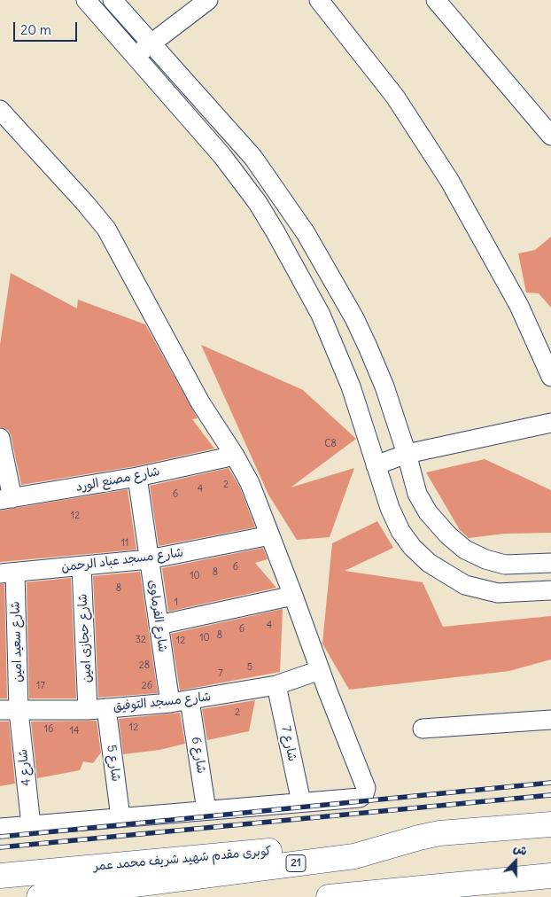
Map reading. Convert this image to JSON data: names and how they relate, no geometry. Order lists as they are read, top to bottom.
{
  "streets": {
    "highway": ["كوبرى مقدم شهيد شريف محمد عمر", "21"],
    "street": [
      "شارع مصنع الورد",
      "شارع مسجد عباد الرحمن",
      "شارع الفرماوى",
      "شارع حجازى امين",
      "شارع سعيد امين",
      "شارع مسجد التوفيق",
      "شارع 7",
      "شارع 6",
      "شارع 5",
      "شارع 4"
    ]
  },
  "crossings": [
    ["شارع مصنع الورد", "شارع الفرماوى"],
    ["شارع مسجد عباد الرحمن", "شارع الفرماوى"],
    ["شارع مسجد عباد الرحمن", "شارع حجازى امين"],
    ["شارع مسجد عباد الرحمن", "شارع سعيد امين"],
    ["شارع الفرماوى", "شارع مسجد التوفيق"],
    ["شارع حجازى امين", "شارع مسجد التوفيق"],
    ["شارع حجازى امين", "شارع 5"],
    ["شارع سعيد امين", "شارع مسجد التوفيق"],
    ["شارع سعيد امين", "شارع 4"],
    ["شارع مسجد التوفيق", "شارع 7"],
    ["شارع مسجد التوفيق", "شارع 6"],
    ["شارع مسجد التوفيق", "شارع 5"],
    ["شارع مسجد التوفيق", "شارع 4"],
    ["كوبرى مقدم شهيد شريف محمد عمر", "21"]
  ],
  "house_numbers": [
    "C8",
    "2",
    "4",
    "6",
    "12",
    "11",
    "6",
    "8",
    "10",
    "8",
    "1",
    "4",
    "6",
    "8",
    "10",
    "32",
    "12",
    "28",
    "5",
    "7",
    "17",
    "26",
    "2",
    "12",
    "16",
    "14"
  ],
  "scale_bar": "20 m",
  "north": "top"
}
